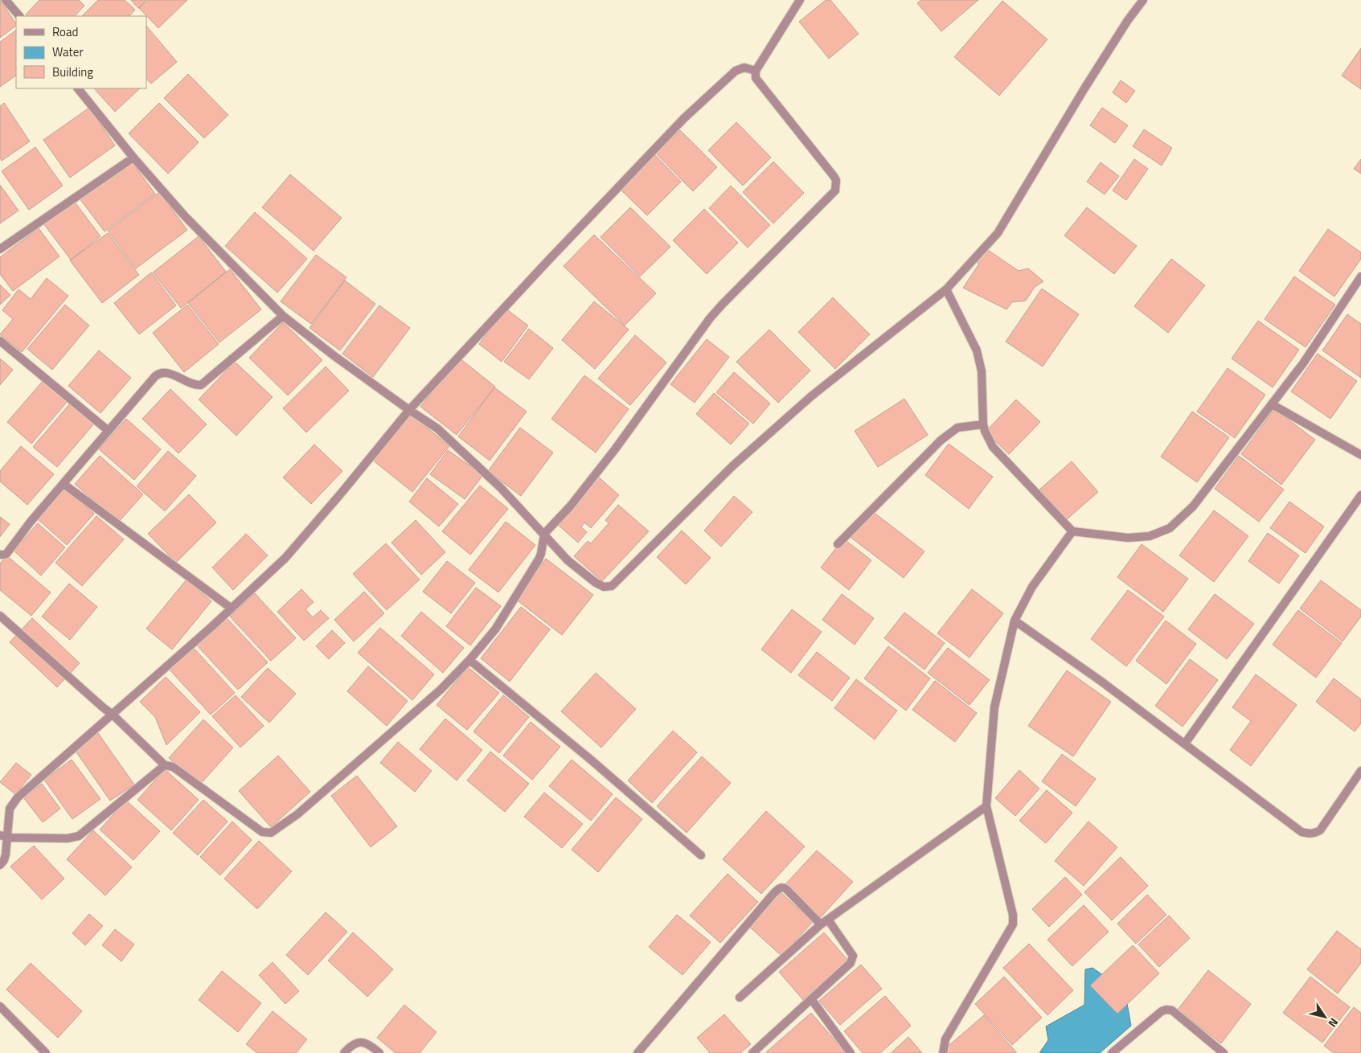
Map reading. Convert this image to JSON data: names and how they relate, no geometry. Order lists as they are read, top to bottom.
{
  "legend": ["Road", "Water", "Building"],
  "north": "bottom right"
}
